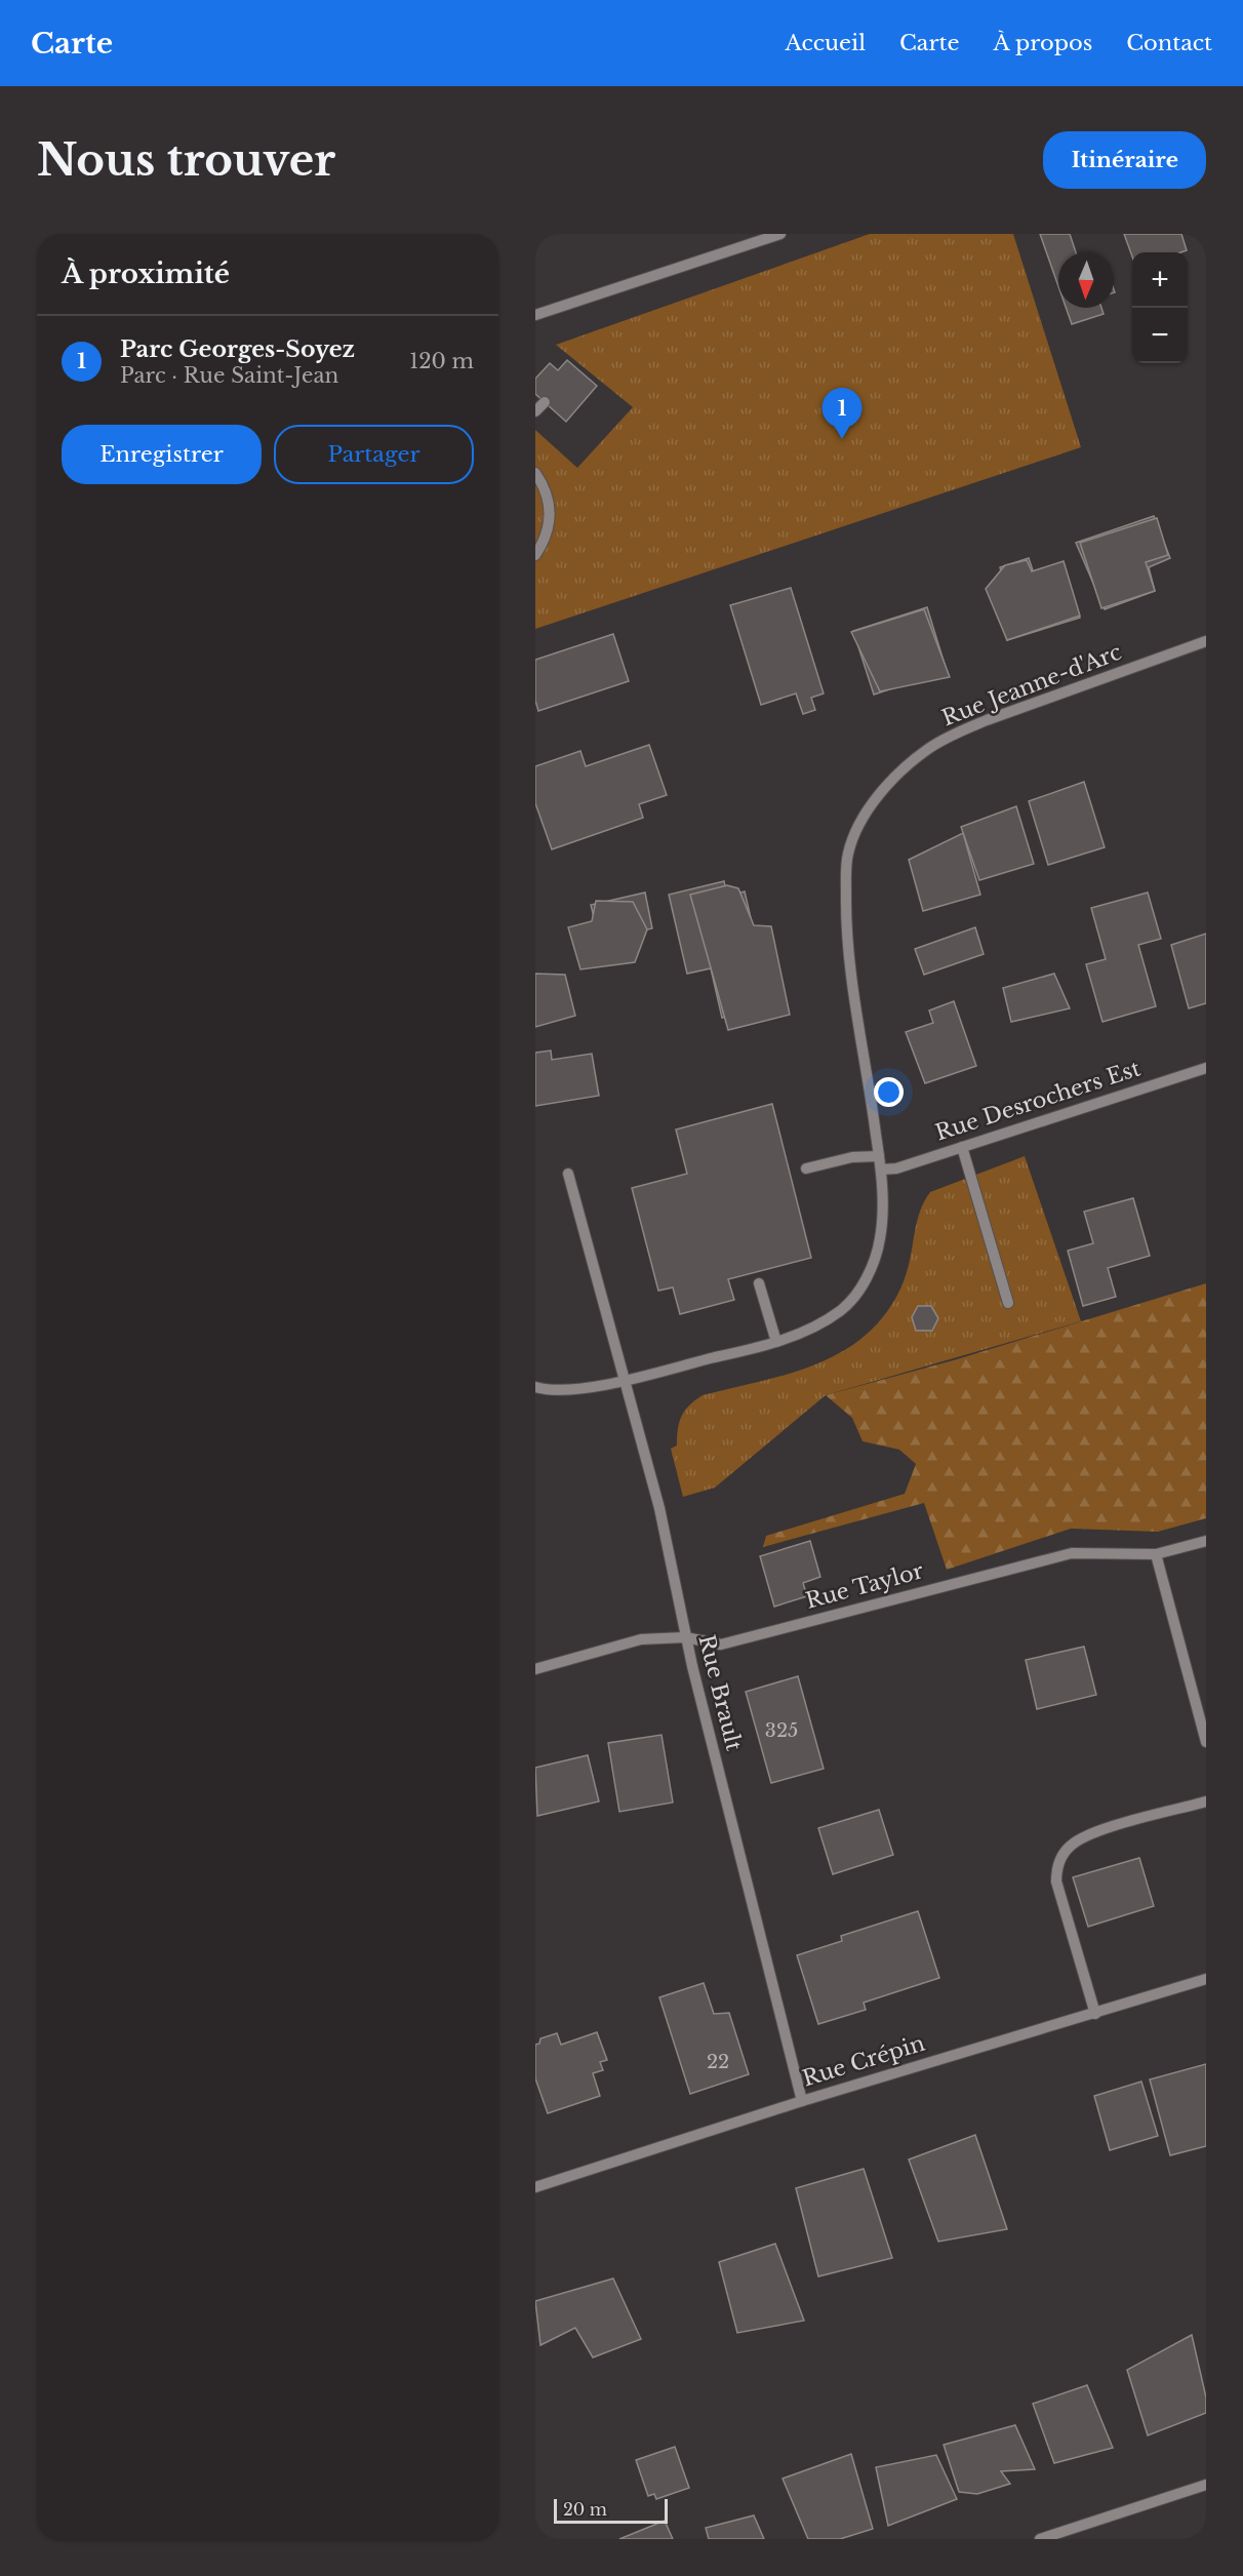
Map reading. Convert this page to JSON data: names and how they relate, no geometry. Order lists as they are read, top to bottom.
{
  "streets": {
    "street": [
      "Rue Jeanne-d'Arc",
      "Rue Desrochers Est",
      "Rue Taylor",
      "Rue Brault",
      "Rue Crépin"
    ]
  },
  "crossings": [
    ["Rue Jeanne-d'Arc", "Rue Desrochers Est"],
    ["Rue Jeanne-d'Arc", "Rue Brault"],
    ["Rue Taylor", "Rue Brault"],
    ["Rue Brault", "Rue Crépin"]
  ],
  "house_numbers": ["325", "22"],
  "scale_bar": "20 m",
  "north": "bottom",
  "page": {
    "header": "Carte",
    "nav": [
      "Accueil",
      "Carte",
      "À propos",
      "Contact"
    ],
    "buttons": [
      "Itinéraire",
      ["Enregistrer", "Partager"]
    ],
    "title": "Nous trouver",
    "heading": "À proximité",
    "map_buttons": ["+", "−"],
    "list": [
      {
        "mark": "1",
        "name": "Parc Georges-Soyez",
        "note": "Parc · Rue Saint-Jean",
        "value": "120 m"
      }
    ],
    "pins": "1",
    "scale": "20 m"
  }
}
